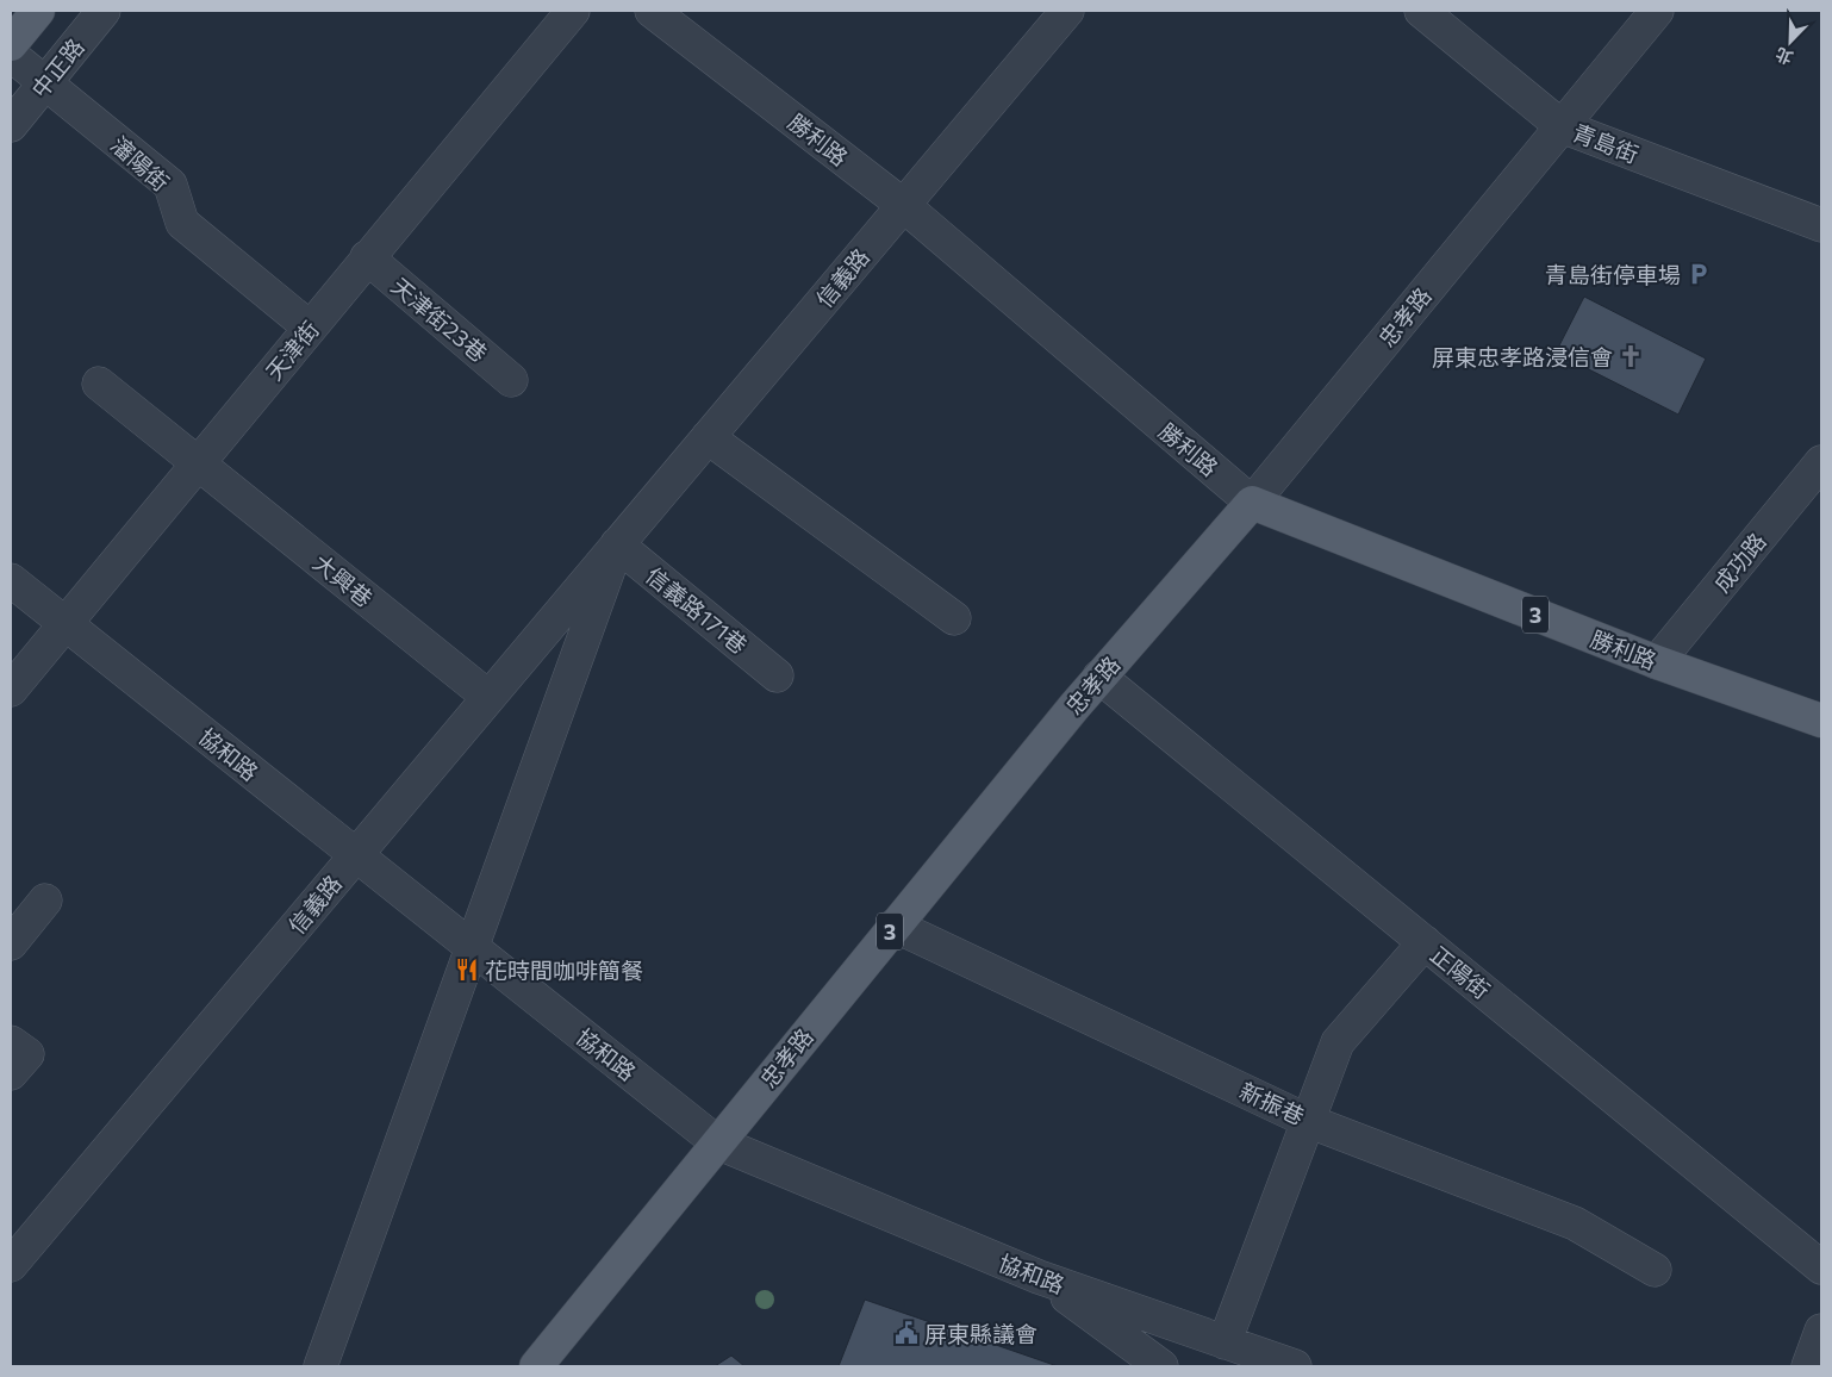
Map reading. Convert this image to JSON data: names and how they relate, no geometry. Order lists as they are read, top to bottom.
{
  "streets": {
    "main road": ["勝利路", "忠孝路", "3"],
    "street": [
      "中正路",
      "青島街",
      "瀋陽街",
      "信義路",
      "天津街23巷",
      "天津街",
      "成功路",
      "大興巷",
      "信義路171巷",
      "協和路",
      "正陽街",
      "新振巷"
    ]
  },
  "crossings": [
    ["中正路", "瀋陽街"],
    ["勝利路", "信義路"],
    ["勝利路", "忠孝路"],
    ["勝利路", "成功路"],
    ["青島街", "忠孝路"],
    ["瀋陽街", "天津街"],
    ["信義路", "大興巷"],
    ["信義路", "信義路171巷"],
    ["信義路", "協和路"],
    ["忠孝路", "協和路"],
    ["忠孝路", "正陽街"],
    ["忠孝路", "新振巷"],
    ["天津街23巷", "天津街"],
    ["天津街", "大興巷"],
    ["天津街", "協和路"]
  ],
  "places": {
    "parking": ["青島街停車場"],
    "church": ["屏東忠孝路浸信會"],
    "restaurant": ["花時間咖啡簡餐"],
    "public building": ["屏東縣議會"]
  },
  "north": "bottom left"
}
